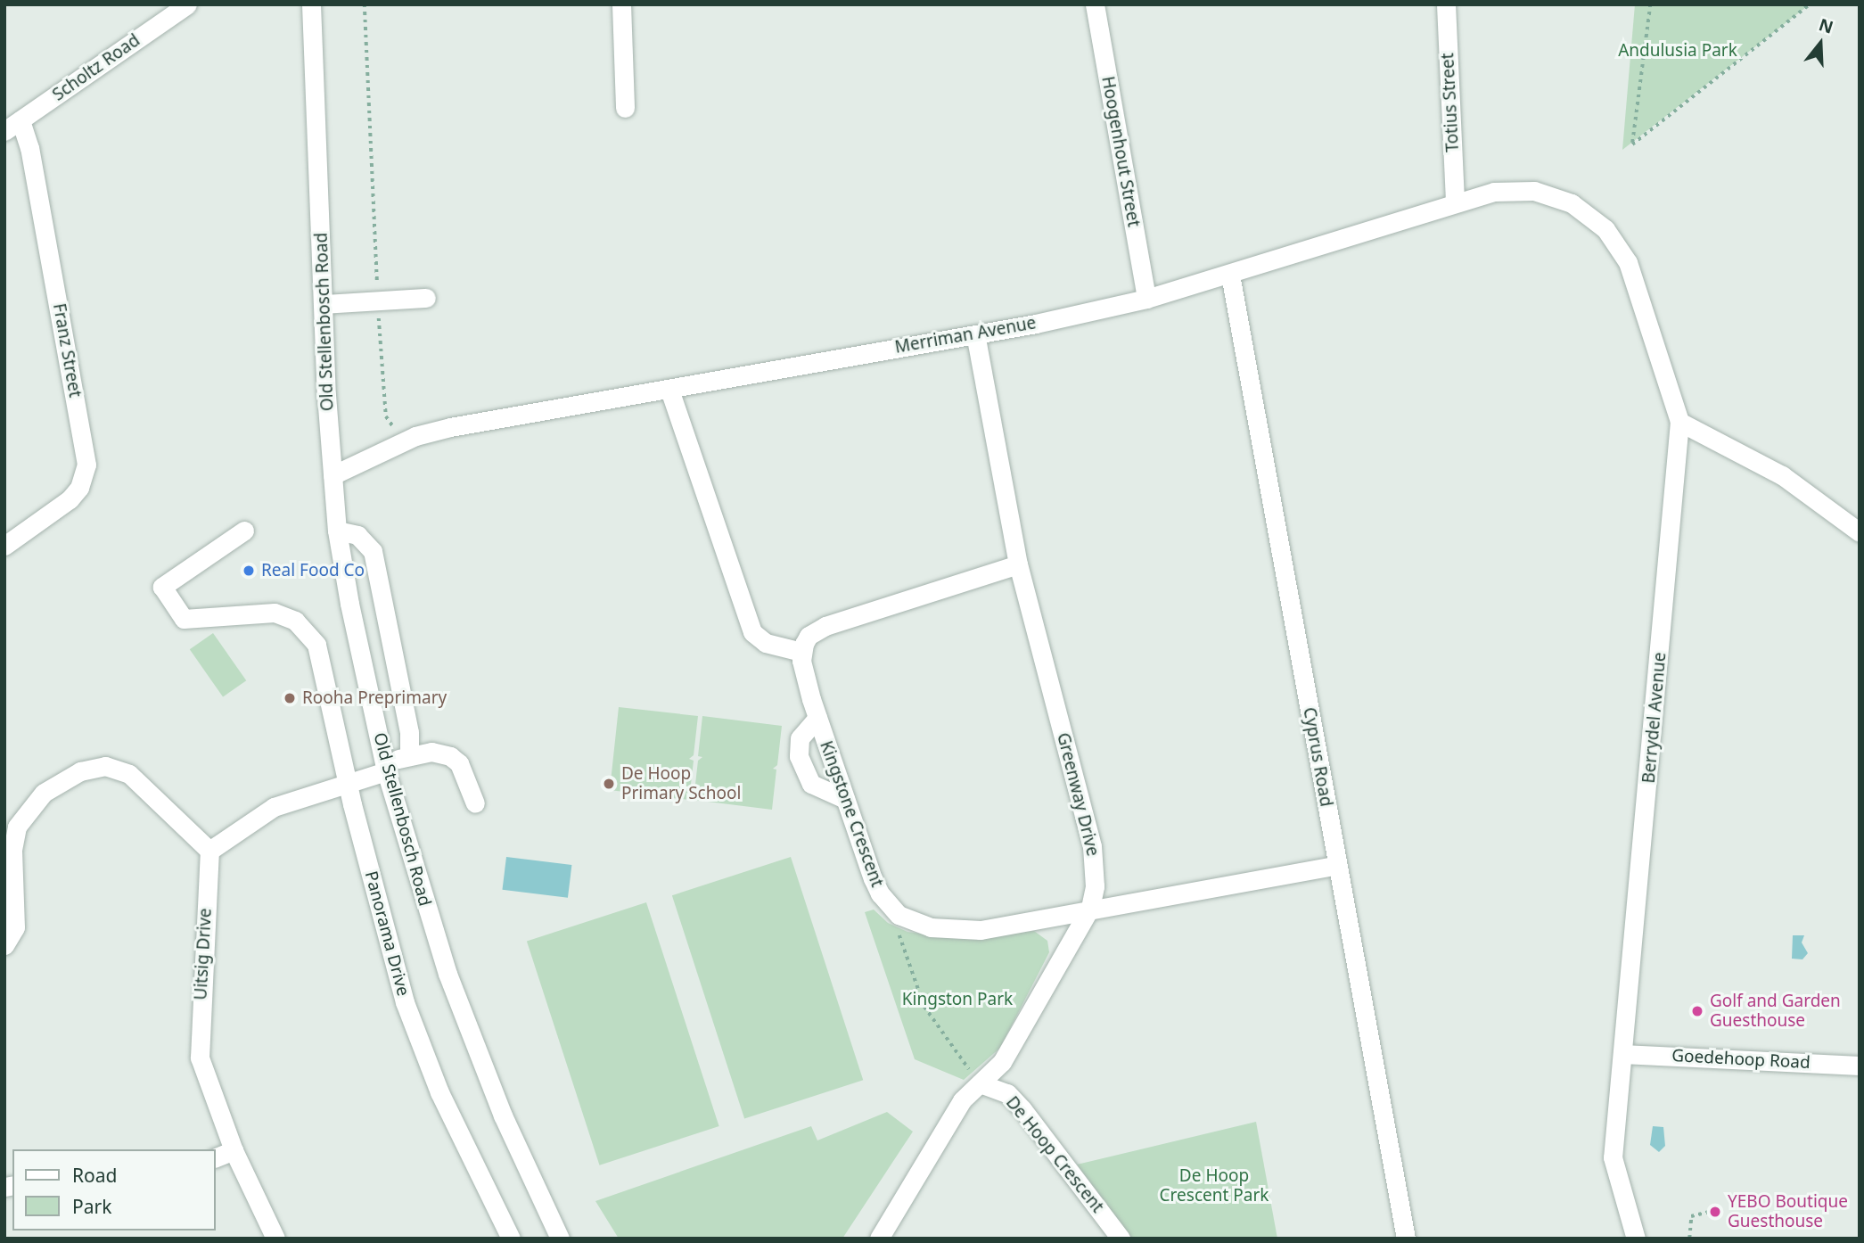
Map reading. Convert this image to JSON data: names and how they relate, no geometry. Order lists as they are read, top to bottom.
{
  "streets": {
    "street": [
      "Scholtz Road",
      "Totius Street",
      "Hoogenhout Street",
      "Old Stellenbosch Road",
      "Merriman Avenue",
      "Franz Street",
      "Berrydel Avenue",
      "Cyprus Road",
      "Greenway Drive",
      "Kingstone Crescent",
      "Panorama Drive",
      "Uitsig Drive",
      "Goedehoop Road",
      "De Hoop Crescent"
    ]
  },
  "crossings": [
    ["Scholtz Road", "Franz Street"],
    ["Totius Street", "Merriman Avenue"],
    ["Hoogenhout Street", "Merriman Avenue"],
    ["Old Stellenbosch Road", "Merriman Avenue"],
    ["Merriman Avenue", "Berrydel Avenue"],
    ["Merriman Avenue", "Cyprus Road"],
    ["Merriman Avenue", "Greenway Drive"],
    ["Berrydel Avenue", "Goedehoop Road"],
    ["Cyprus Road", "Kingstone Crescent"],
    ["Greenway Drive", "Kingstone Crescent"],
    ["Greenway Drive", "De Hoop Crescent"]
  ],
  "parks": ["Andulusia Park", "Kingston Park", "De Hoop Crescent Park"],
  "places": [
    "Real Food Co",
    "Rooha Preprimary",
    "De Hoop Primary School",
    "Golf and Garden Guesthouse",
    "YEBO Boutique Guesthouse"
  ],
  "legend": ["Road", "Park"],
  "north": "top"
}
